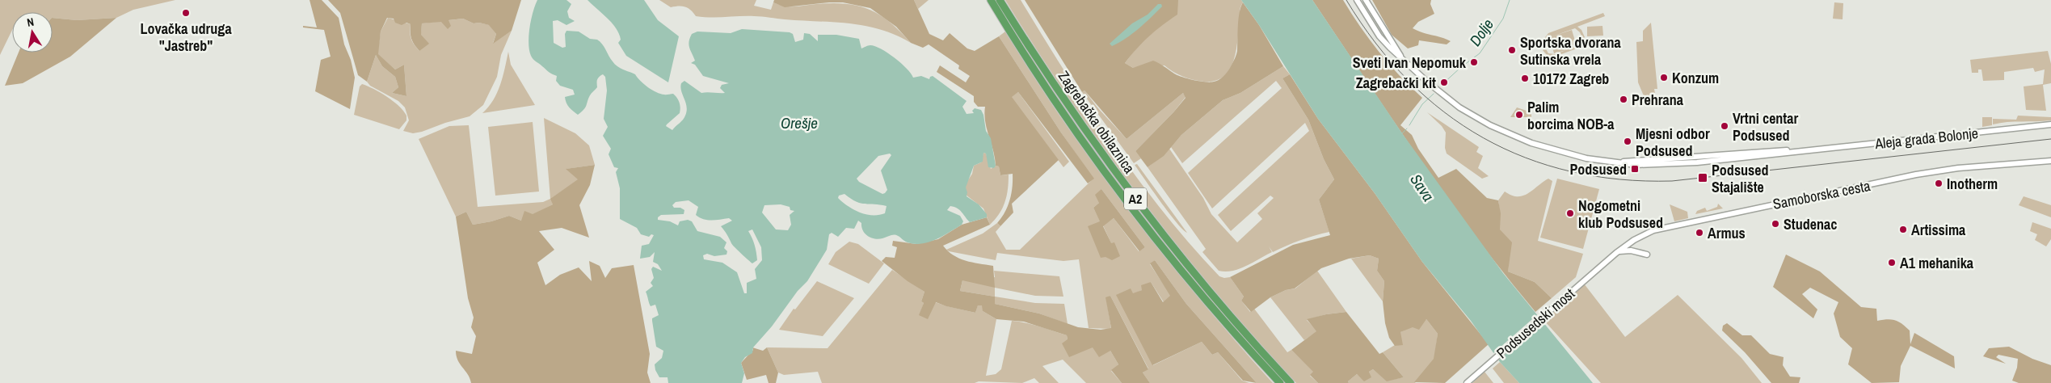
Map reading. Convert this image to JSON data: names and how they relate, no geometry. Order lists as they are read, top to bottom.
{
  "streets": {
    "highway": ["Zagrebačka obilaznica", "A2"],
    "main road": ["Aleja grada Bolonje", "Samoborska cesta", "Podsusedski most"]
  },
  "crossings": [
    ["Samoborska cesta", "Podsusedski most"]
  ],
  "water": ["Dolje", "Orešje", "Sava"],
  "places": {
    "other": [
      "Lovačka udruga \"Jastreb\"",
      "Sportska dvorana Sutinska vrela",
      "Sveti Ivan Nepomuk",
      "Konzum",
      "10172 Zagreb",
      "Zagrebački kit",
      "Prehrana",
      "Palim borcima NOB-a",
      "Vrtni centar Podsused",
      "Mjesni odbor Podsused",
      "Inotherm",
      "Nogometni klub Podsused",
      "Studenac",
      "Artissima",
      "Armus",
      "A1 mehanika"
    ],
    "transit": ["Podsused", "Podsused Stajalište"]
  },
  "north": "top"
}
